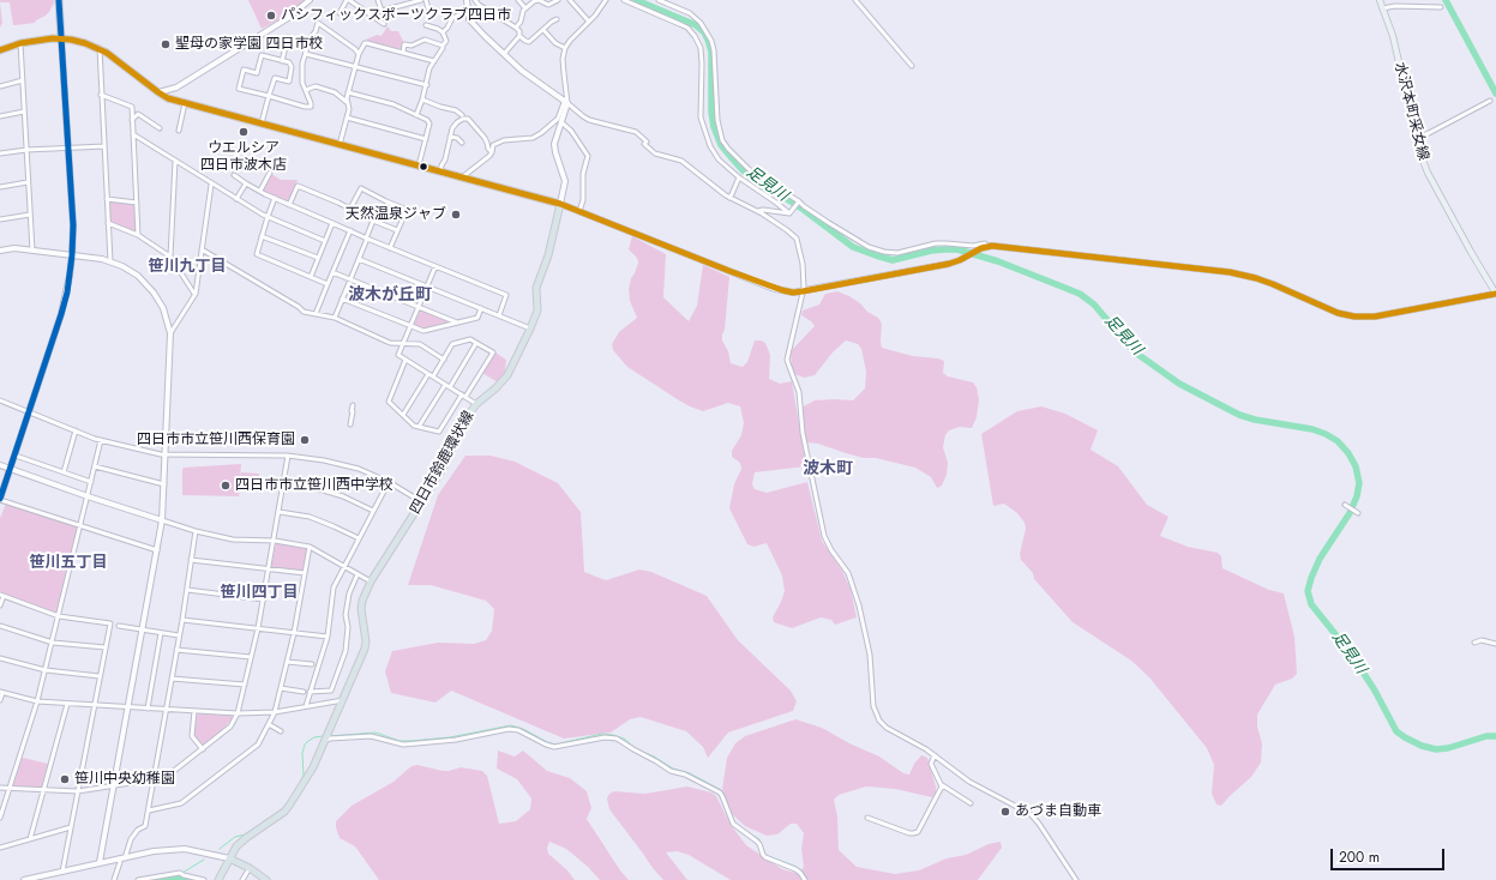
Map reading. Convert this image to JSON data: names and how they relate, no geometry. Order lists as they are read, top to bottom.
{
  "streets": {
    "main road": ["水沢本町采女線", "四日市鈴鹿環状線"]
  },
  "districts": [
    "笹川九丁目",
    "波木が丘町",
    "波木町",
    "笹川五丁目",
    "笹川四丁目"
  ],
  "water": ["足見川"],
  "places": [
    "パシフィックスポーツクラブ四日市",
    "聖母の家学園 四日市校",
    "ウエルシア 四日市波木店",
    "天然温泉ジャブ",
    "四日市市立笹川西保育園",
    "四日市市立笹川西中学校",
    "笹川中央幼稚園",
    "あづま自動車"
  ],
  "scale_bar": "200 m"
}
